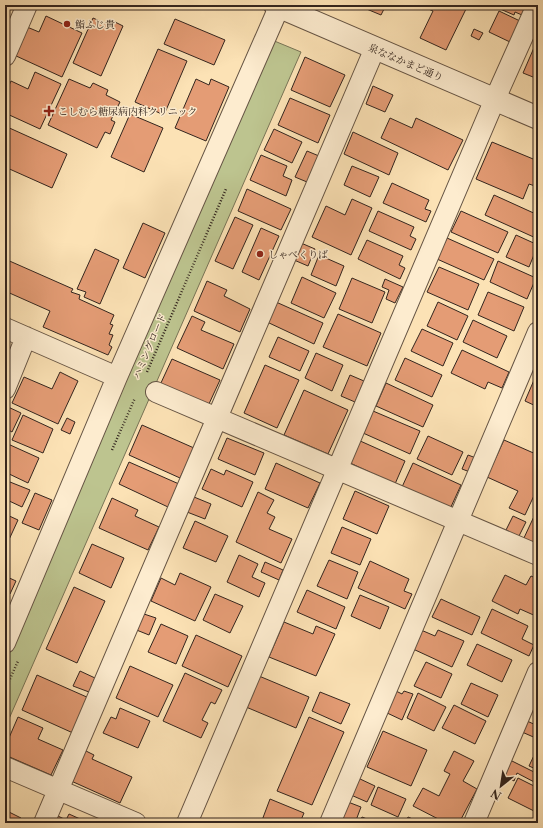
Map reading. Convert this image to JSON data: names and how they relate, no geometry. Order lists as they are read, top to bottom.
{
  "streets": {
    "street": ["泉ななかまど通り"],
    "path": ["ハミングロード"]
  },
  "places": {
    "other": ["鮨ふじ貴", "しゃべくりば"],
    "health": ["こしむら糖尿病内科クリニック"]
  },
  "north": "bottom left"
}
